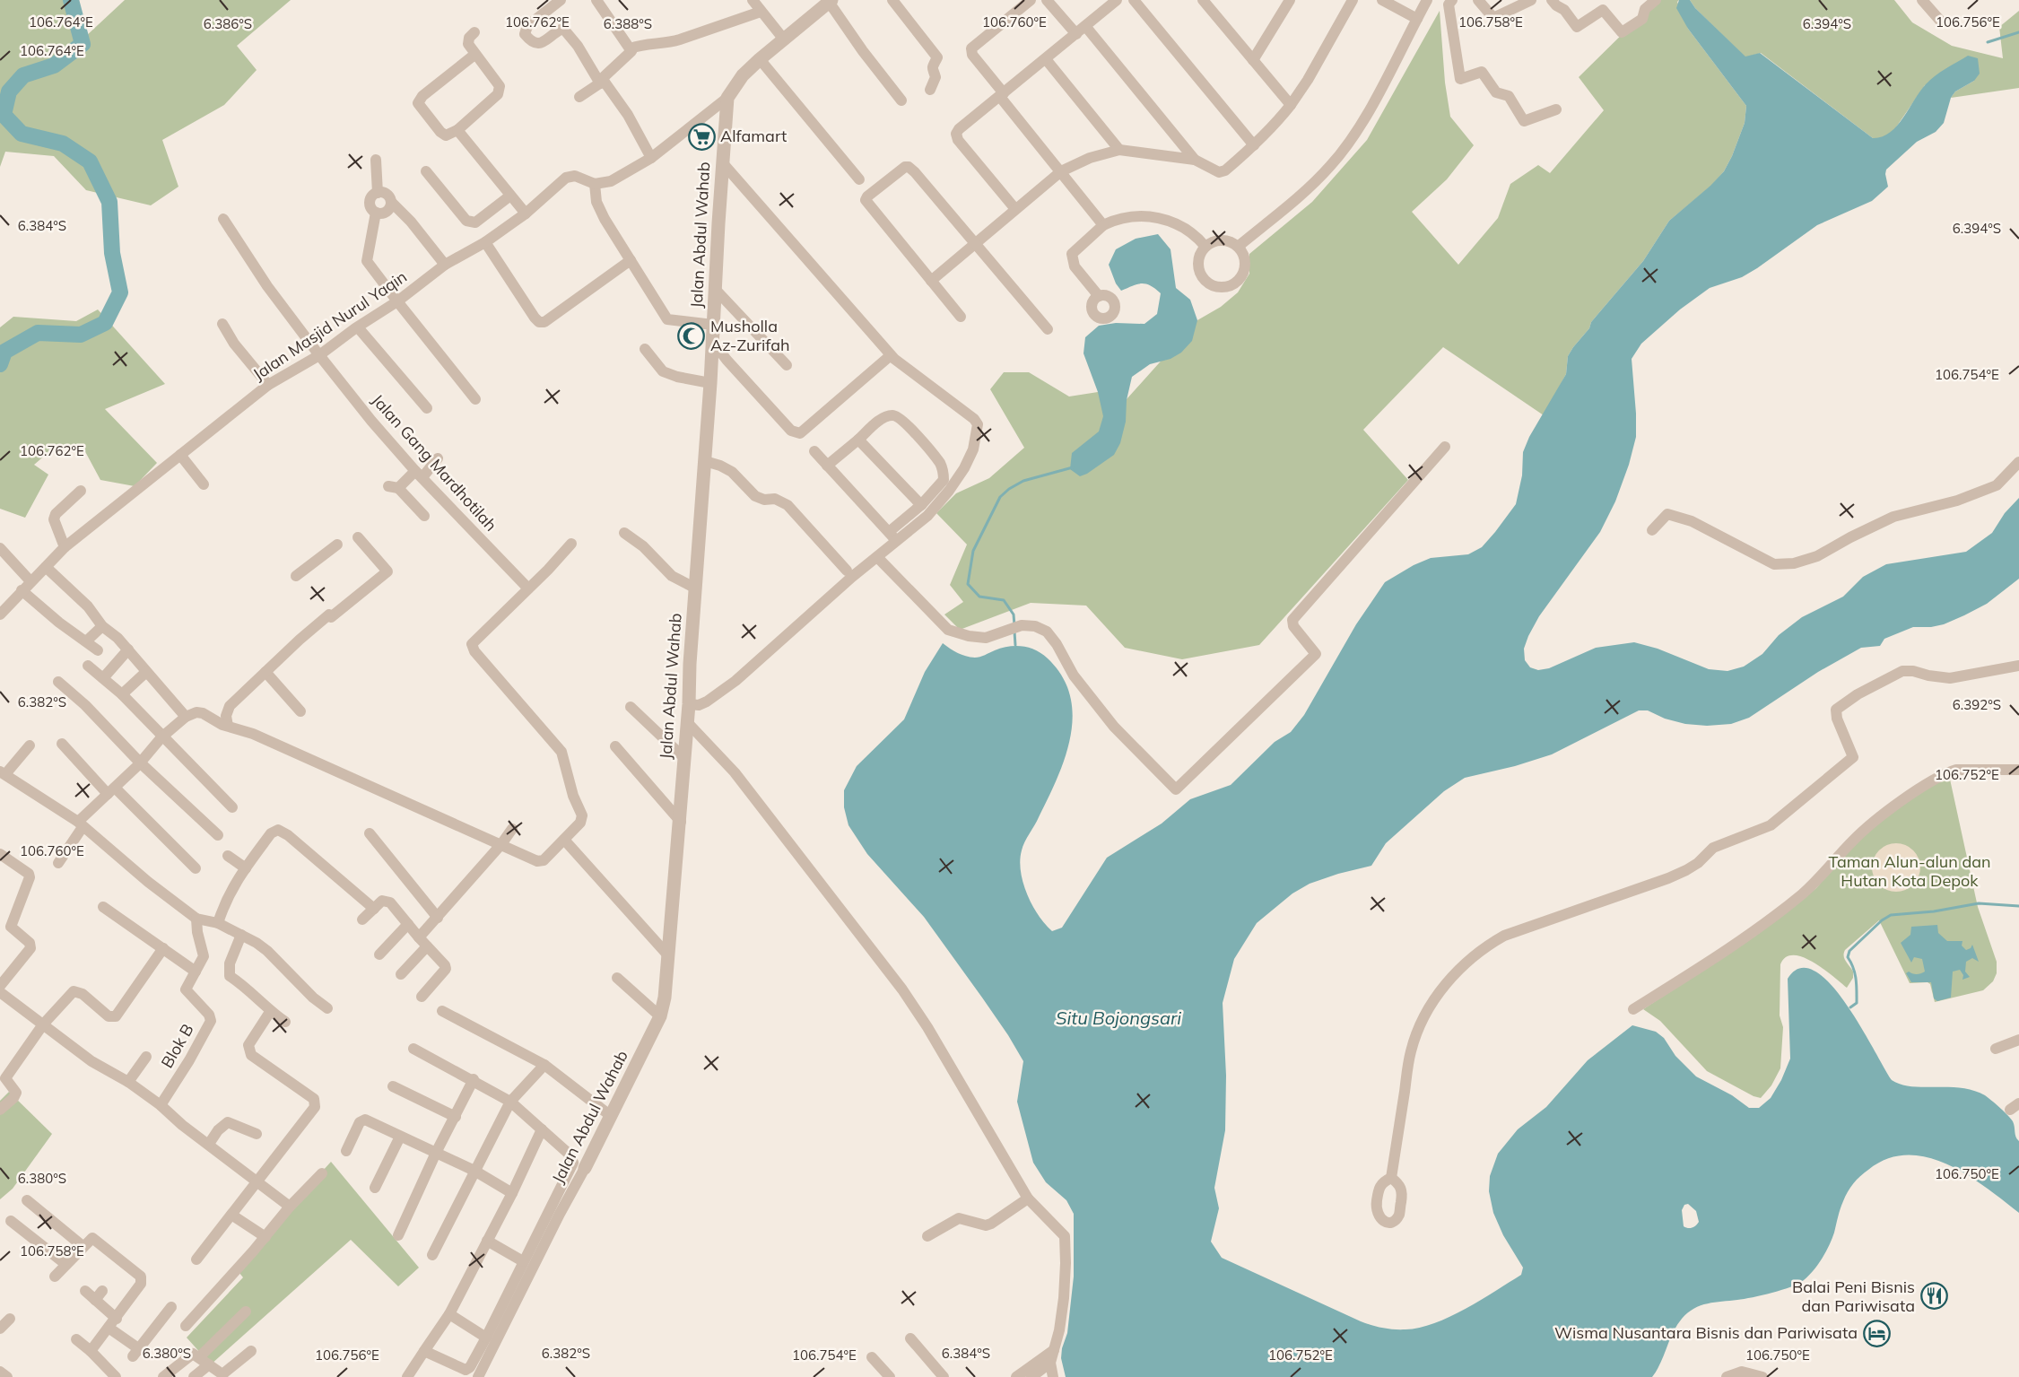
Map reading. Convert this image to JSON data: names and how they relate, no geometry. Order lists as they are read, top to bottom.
{
  "streets": {
    "street": [
      "Jalan Abdul Wahab",
      "Jalan Masjid Nurul Yaqin",
      "Jalan Gang Mardhotilah",
      "Blok B"
    ]
  },
  "crossings": [
    ["Jalan Masjid Nurul Yaqin", "Jalan Gang Mardhotilah"]
  ],
  "water": ["Situ Bojongsari"],
  "parks": ["Taman Alun-alun dan Hutan Kota Depok"],
  "places": {
    "supermarket": ["Alfamart"],
    "mosque": ["Musholla Az-Zurifah"],
    "restaurant": ["Balai Peni Bisnis dan Pariwisata"],
    "hotel": ["Wisma Nusantara Bisnis dan Pariwisata"]
  },
  "coordinates": [
    "106.756°E",
    "106.764°E",
    "106.762°E",
    "106.760°E",
    "106.758°E",
    "6.394°S",
    "6.386°S",
    "6.388°S",
    "6.384°S",
    "106.754°E",
    "6.382°S",
    "6.392°S",
    "106.752°E",
    "106.750°E",
    "6.380°S"
  ]
}
